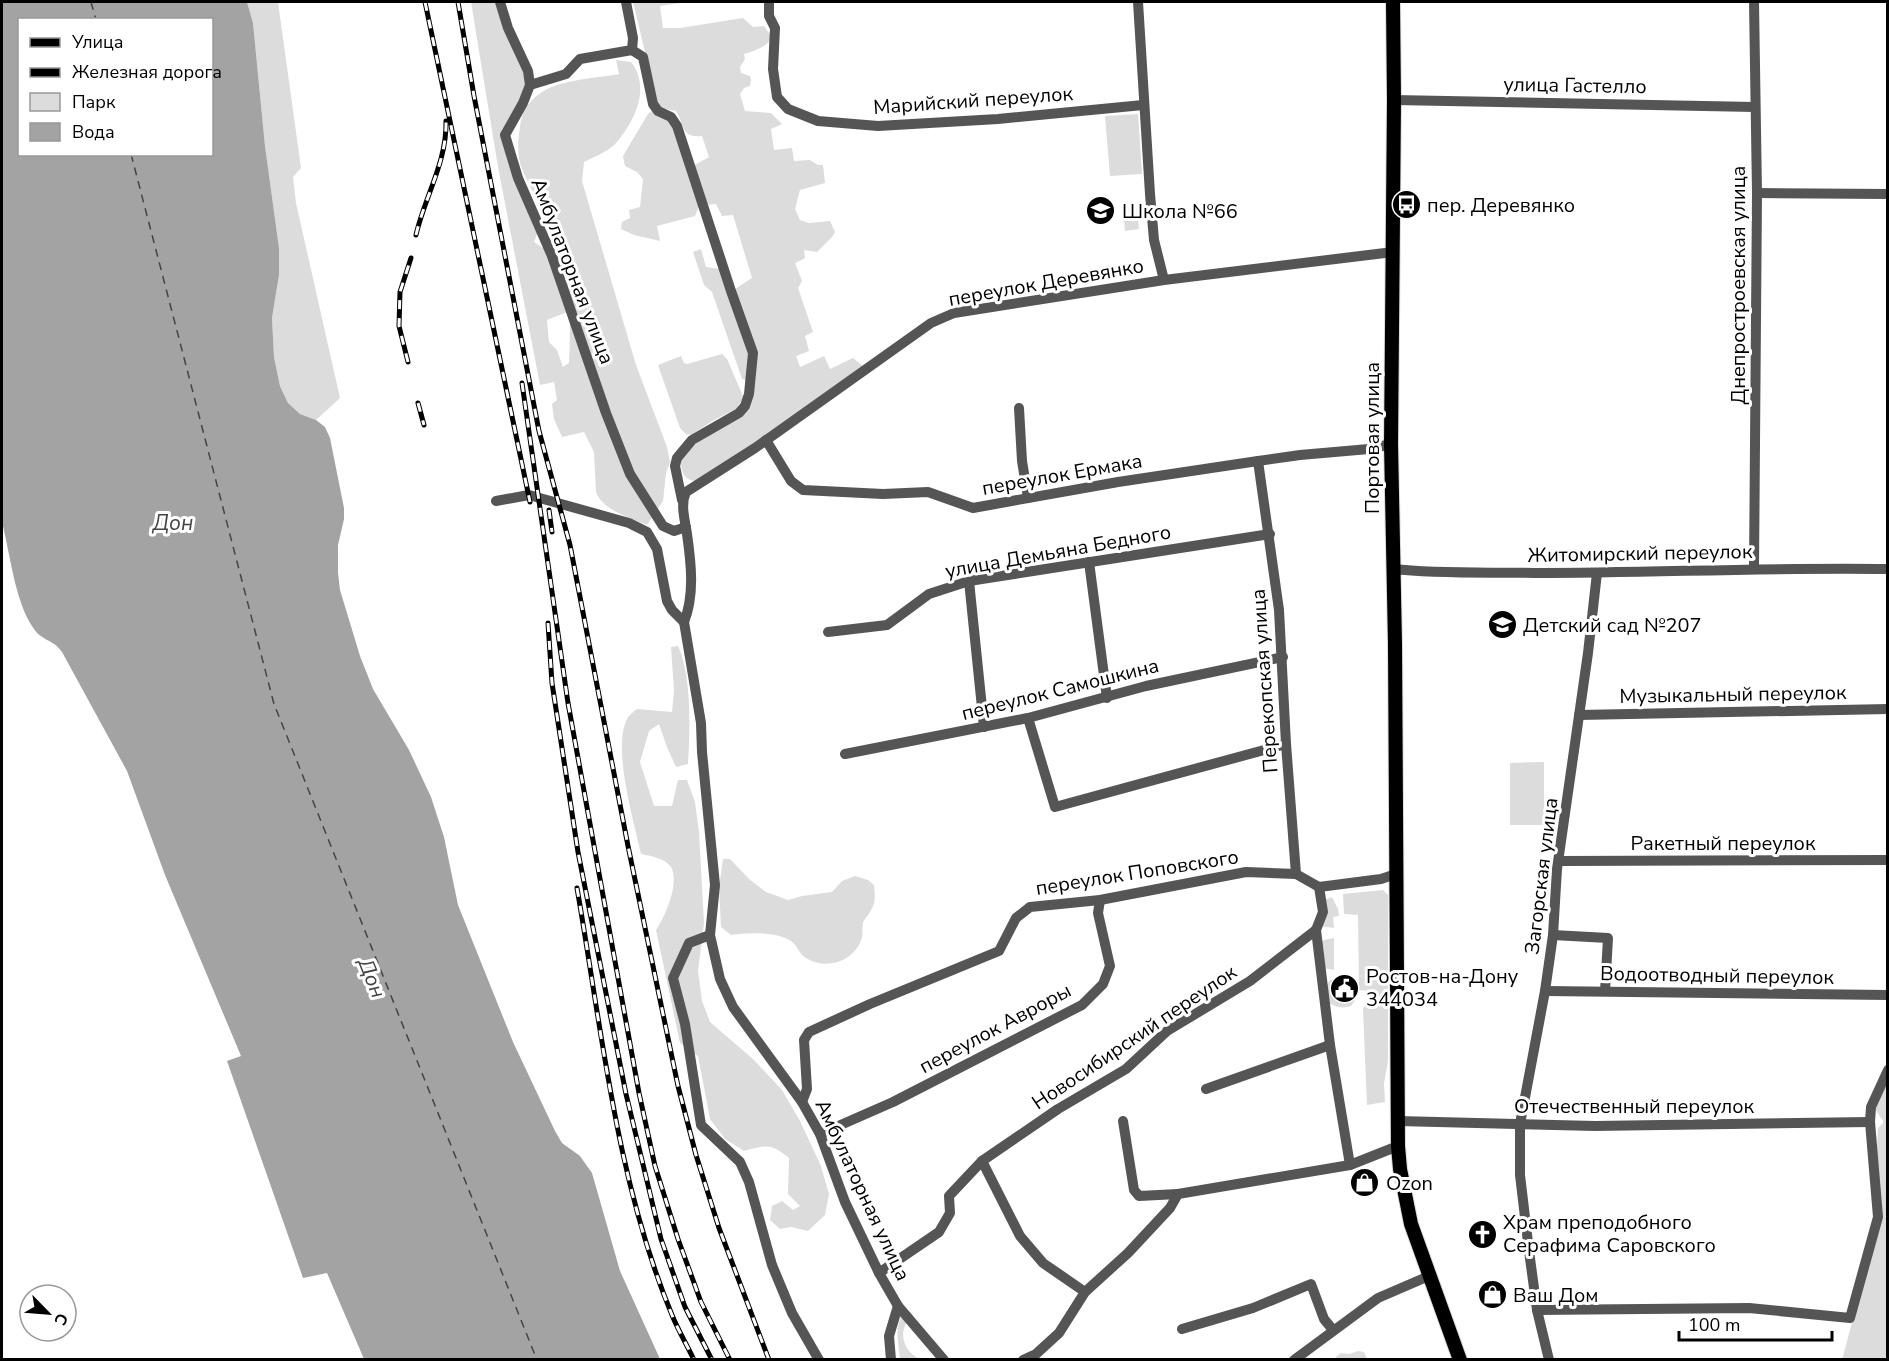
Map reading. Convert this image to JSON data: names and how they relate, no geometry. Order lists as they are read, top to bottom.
{
  "streets": {
    "main road": ["Портовая улица"],
    "street": [
      "улица Гастелло",
      "Марийский переулок",
      "Амбулаторная улица",
      "переулок Деревянко",
      "Днепростроевская улица",
      "переулок Ермака",
      "улица Демьяна Бедного",
      "Житомирский переулок",
      "Перекопская улица",
      "переулок Самошкина",
      "Музыкальный переулок",
      "Ракетный переулок",
      "переулок Поповского",
      "Загорская улица",
      "Водоотводный переулок",
      "переулок Авроры",
      "Новосибирский переулок",
      "Отечественный переулок"
    ]
  },
  "crossings": [
    ["улица Гастелло", "Днепростроевская улица"],
    ["улица Гастелло", "Портовая улица"],
    ["Амбулаторная улица", "переулок Деревянко"],
    ["Амбулаторная улица", "переулок Поповского"],
    ["Амбулаторная улица", "переулок Авроры"],
    ["Амбулаторная улица", "Новосибирский переулок"],
    ["переулок Деревянко", "Портовая улица"],
    ["переулок Деревянко", "переулок Ермака"],
    ["Днепростроевская улица", "Житомирский переулок"],
    ["Портовая улица", "переулок Ермака"],
    ["Портовая улица", "Житомирский переулок"],
    ["Портовая улица", "Отечественный переулок"],
    ["переулок Ермака", "Перекопская улица"],
    ["улица Демьяна Бедного", "Перекопская улица"],
    ["Житомирский переулок", "Загорская улица"],
    ["Перекопская улица", "переулок Самошкина"],
    ["Перекопская улица", "переулок Поповского"],
    ["Музыкальный переулок", "Загорская улица"],
    ["Ракетный переулок", "Загорская улица"],
    ["переулок Поповского", "переулок Авроры"],
    ["Загорская улица", "Водоотводный переулок"],
    ["Загорская улица", "Отечественный переулок"]
  ],
  "water": ["Дон"],
  "places": {
    "bus stop": ["пер. Деревянко"],
    "school or university": ["Школа №66", "Детский сад №207"],
    "public building": ["Ростов-на-Дону 344034"],
    "shop": ["Ozon", "Ваш Дом"],
    "church": ["Храм преподобного Серафима Саровского"]
  },
  "legend": [
    "Улица",
    "Железная дорога",
    "Парк",
    "Вода"
  ],
  "scale_bar": "100 m",
  "north": "bottom right"
}
